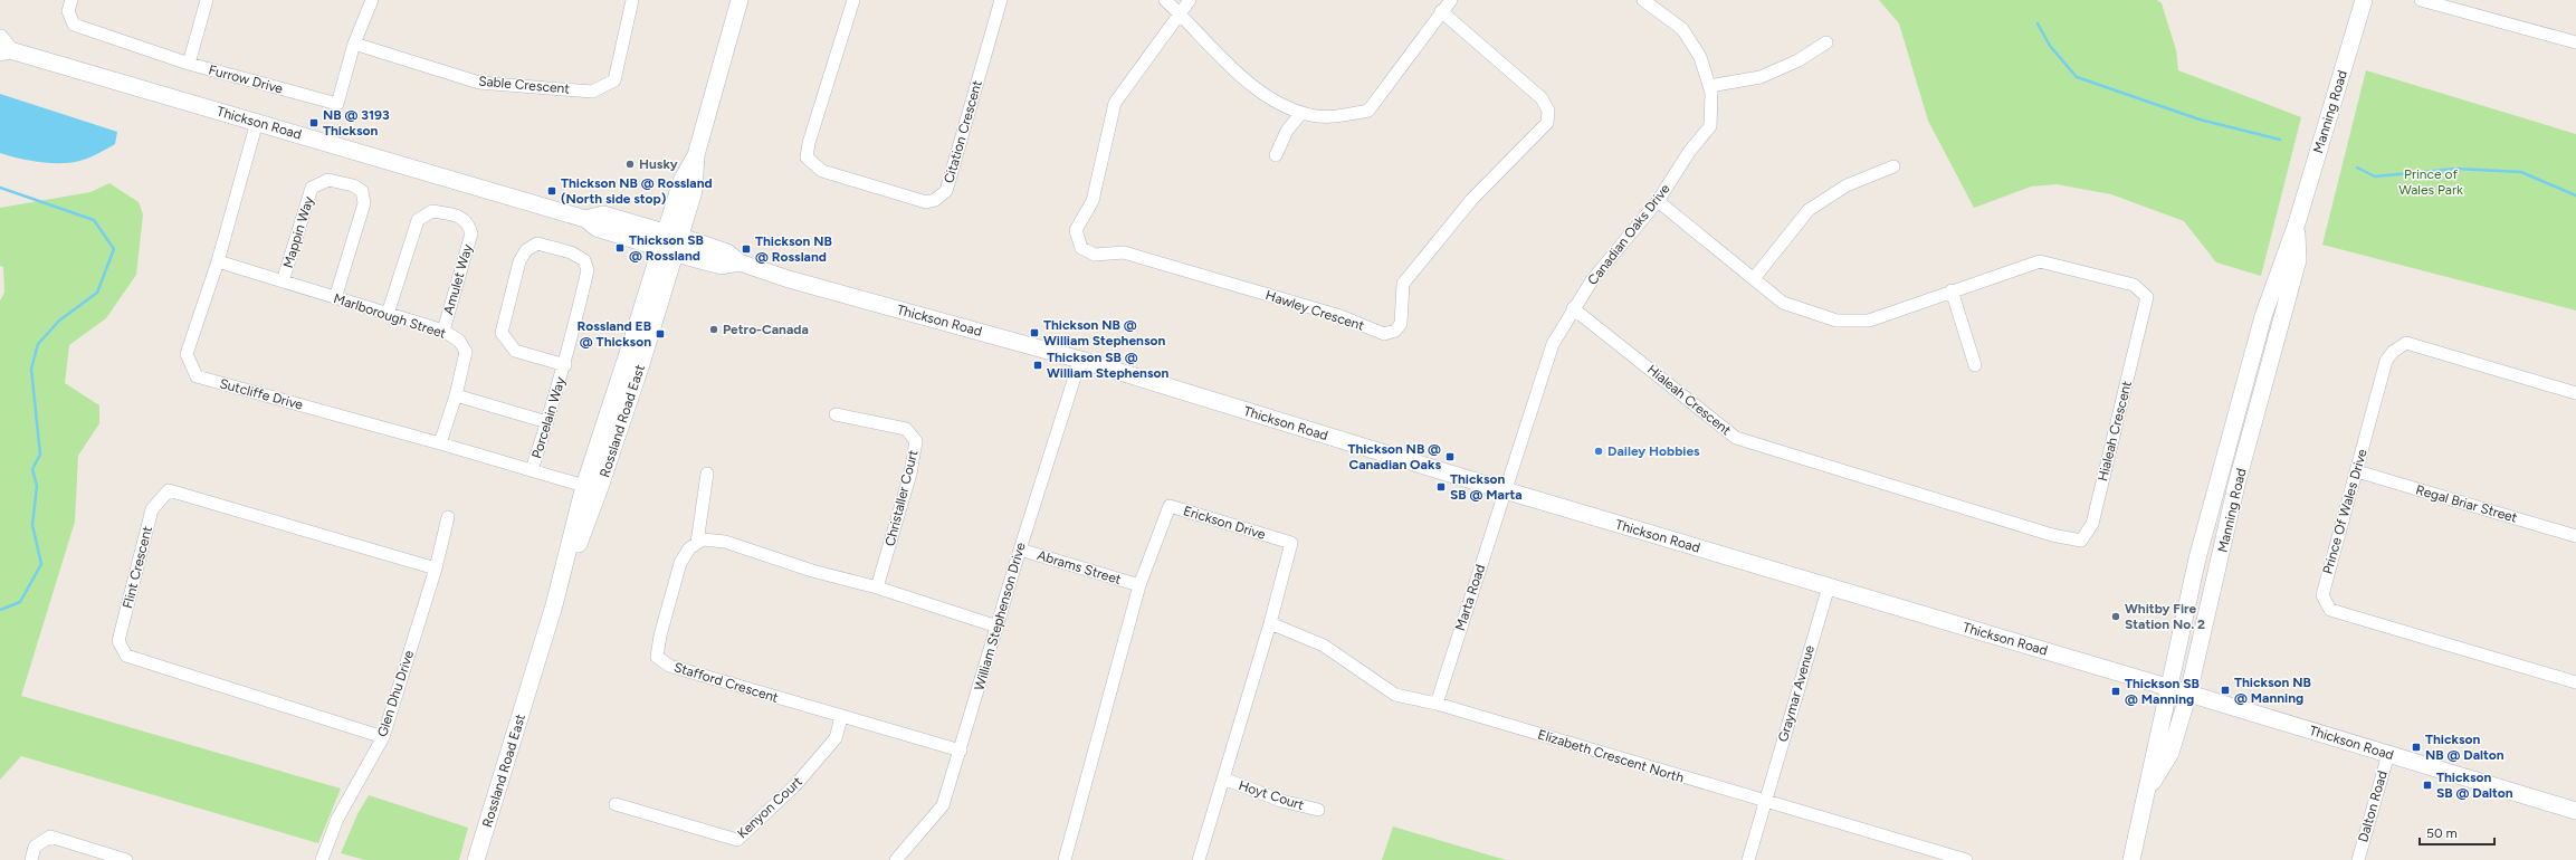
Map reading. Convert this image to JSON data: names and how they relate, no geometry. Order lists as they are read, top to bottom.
{
  "streets": {
    "main road": ["Manning Road", "Thickson Road", "Rossland Road East"],
    "street": [
      "Furrow Drive",
      "Sable Crescent",
      "Citation Crescent",
      "Mappin Way",
      "Canadian Oaks Drive",
      "Amulet Way",
      "Hawley Crescent",
      "Marlborough Street",
      "Sutcliffe Drive",
      "Hialeah Crescent",
      "Porcelain Way",
      "Christaller Court",
      "Regal Briar Street",
      "Prince Of Wales Drive",
      "Erickson Drive",
      "Flint Crescent",
      "Abrams Street",
      "Marta Road",
      "William Stephenson Drive",
      "Stafford Crescent",
      "Glen Dhu Drive",
      "Graymar Avenue",
      "Elizabeth Crescent North",
      "Hoyt Court",
      "Dalton Road",
      "Kenyon Court"
    ]
  },
  "crossings": [
    ["Furrow Drive", "Sable Crescent"],
    ["Manning Road", "Thickson Road"],
    ["Thickson Road", "Canadian Oaks Drive"],
    ["Thickson Road", "Sutcliffe Drive"],
    ["Thickson Road", "Rossland Road East"],
    ["Thickson Road", "Marta Road"],
    ["Thickson Road", "William Stephenson Drive"],
    ["Thickson Road", "Graymar Avenue"],
    ["Thickson Road", "Dalton Road"],
    ["Mappin Way", "Marlborough Street"],
    ["Canadian Oaks Drive", "Hialeah Crescent"],
    ["Canadian Oaks Drive", "Marta Road"],
    ["Amulet Way", "Marlborough Street"],
    ["Marlborough Street", "Sutcliffe Drive"],
    ["Sutcliffe Drive", "Porcelain Way"],
    ["Sutcliffe Drive", "Rossland Road East"],
    ["Regal Briar Street", "Prince Of Wales Drive"],
    ["Erickson Drive", "Abrams Street"],
    ["Erickson Drive", "Elizabeth Crescent North"],
    ["Erickson Drive", "Hoyt Court"],
    ["Flint Crescent", "Glen Dhu Drive"],
    ["Abrams Street", "William Stephenson Drive"],
    ["Marta Road", "Elizabeth Crescent North"],
    ["William Stephenson Drive", "Stafford Crescent"],
    ["Stafford Crescent", "Kenyon Court"],
    ["Graymar Avenue", "Elizabeth Crescent North"]
  ],
  "parks": ["Prince of Wales Park"],
  "places": {
    "transit": [
      "NB @ 3193 Thickson",
      "Thickson NB @ Rossland (North side stop)",
      "Thickson SB @ Rossland",
      "Thickson NB @ Rossland",
      "Thickson NB @ William Stephenson",
      "Rossland EB @ Thickson",
      "Thickson SB @ William Stephenson",
      "Thickson NB @ Canadian Oaks",
      "Thickson SB @ Marta",
      "Thickson NB @ Manning",
      "Thickson SB @ Manning",
      "Thickson NB @ Dalton",
      "Thickson SB @ Dalton"
    ],
    "other": [
      "Husky",
      "Petro-Canada",
      "Dailey Hobbies",
      "Whitby Fire Station No. 2"
    ]
  },
  "scale_bar": "50 m"
}
